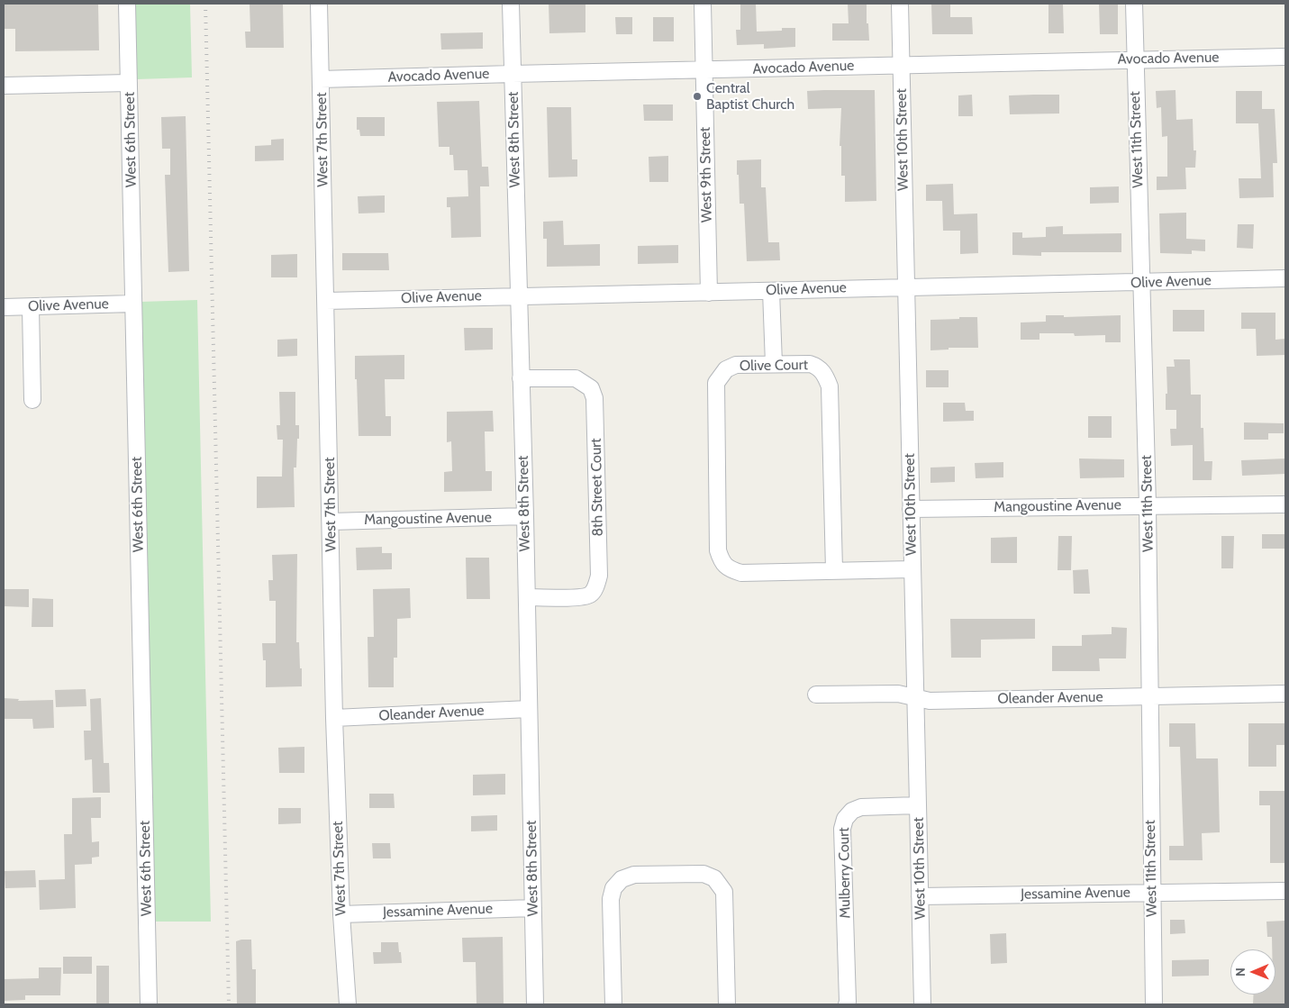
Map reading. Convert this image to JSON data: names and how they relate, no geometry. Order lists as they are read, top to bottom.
{
  "streets": {
    "street": [
      "Avocado Avenue",
      "West 6th Street",
      "West 7th Street",
      "West 8th Street",
      "West 10th Street",
      "West 11th Street",
      "West 9th Street",
      "Olive Avenue",
      "Olive Court",
      "8th Street Court",
      "Mangoustine Avenue",
      "Oleander Avenue",
      "Mulberry Court",
      "Jessamine Avenue"
    ]
  },
  "crossings": [
    ["Avocado Avenue", "West 7th Street"],
    ["Avocado Avenue", "West 8th Street"],
    ["Avocado Avenue", "West 10th Street"],
    ["Avocado Avenue", "West 11th Street"],
    ["Avocado Avenue", "West 9th Street"],
    ["West 6th Street", "Olive Avenue"],
    ["West 7th Street", "Olive Avenue"],
    ["West 7th Street", "Mangoustine Avenue"],
    ["West 7th Street", "Oleander Avenue"],
    ["West 7th Street", "Jessamine Avenue"],
    ["West 8th Street", "Olive Avenue"],
    ["West 8th Street", "8th Street Court"],
    ["West 8th Street", "Mangoustine Avenue"],
    ["West 8th Street", "Oleander Avenue"],
    ["West 8th Street", "Jessamine Avenue"],
    ["West 10th Street", "Olive Avenue"],
    ["West 10th Street", "Olive Court"],
    ["West 10th Street", "Mangoustine Avenue"],
    ["West 10th Street", "Oleander Avenue"],
    ["West 10th Street", "Mulberry Court"],
    ["West 10th Street", "Jessamine Avenue"],
    ["West 11th Street", "Olive Avenue"],
    ["West 11th Street", "Mangoustine Avenue"],
    ["West 11th Street", "Oleander Avenue"],
    ["West 11th Street", "Jessamine Avenue"],
    ["West 9th Street", "Olive Avenue"]
  ],
  "places": ["Central Baptist Church"],
  "north": "left"
}
